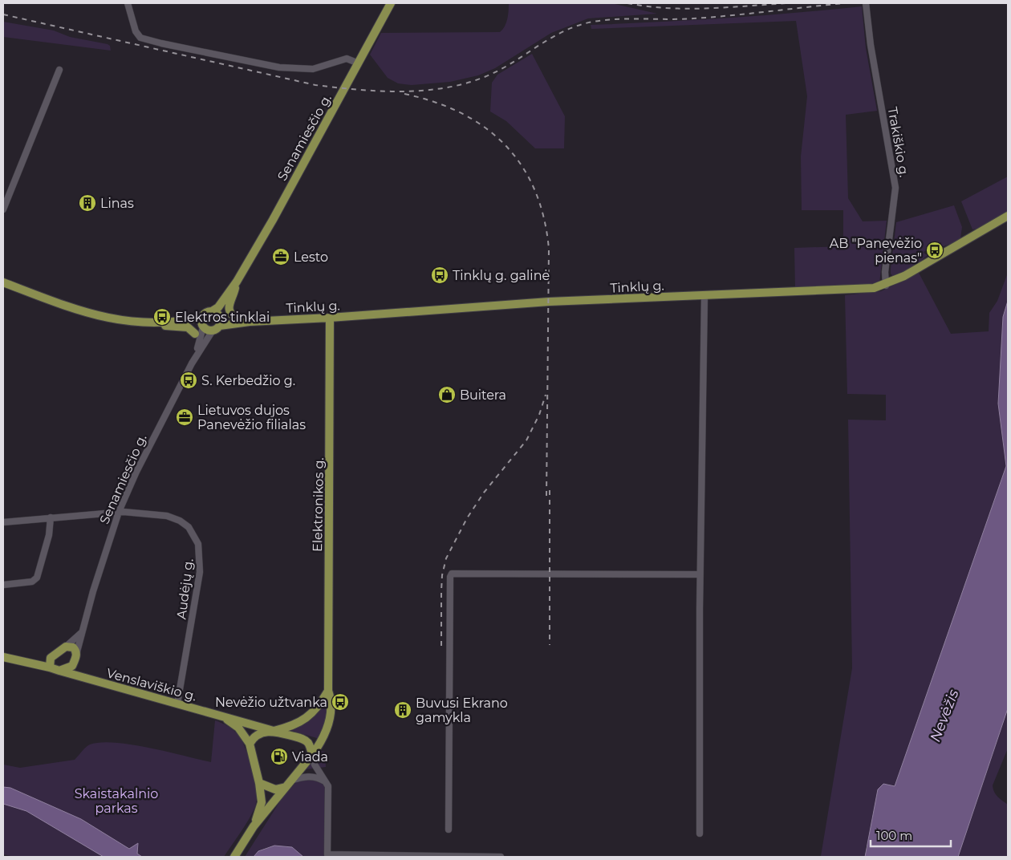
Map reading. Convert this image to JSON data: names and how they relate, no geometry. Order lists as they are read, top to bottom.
{
  "streets": {
    "main road": [
      "Senamiesčio g.",
      "Tinklų g.",
      "Elektronikos g.",
      "Venslaviškio g."
    ],
    "street": ["Trakiškio g.", "Audėjų g."]
  },
  "crossings": [
    ["Senamiesčio g.", "Tinklų g."],
    ["Senamiesčio g.", "Audėjų g."],
    ["Senamiesčio g.", "Venslaviškio g."],
    ["Trakiškio g.", "Tinklų g."],
    ["Tinklų g.", "Elektronikos g."],
    ["Elektronikos g.", "Venslaviškio g."],
    ["Audėjų g.", "Venslaviškio g."]
  ],
  "water": ["Nevėžis"],
  "parks": ["Skaistakalnio parkas"],
  "places": {
    "building": ["Linas", "Buvusi Ekrano gamykla"],
    "bus stop": [
      "AB \"Panevėžio pienas\"",
      "Tinklų g. galinė",
      "Elektros tinklai",
      "S. Kerbedžio g.",
      "Nevėžio užtvanka"
    ],
    "office": ["Lesto", "Lietuvos dujos Panevėžio filialas"],
    "shop": ["Buitera"],
    "fuel station": ["Viada"]
  },
  "scale_bar": "100 m"
}
